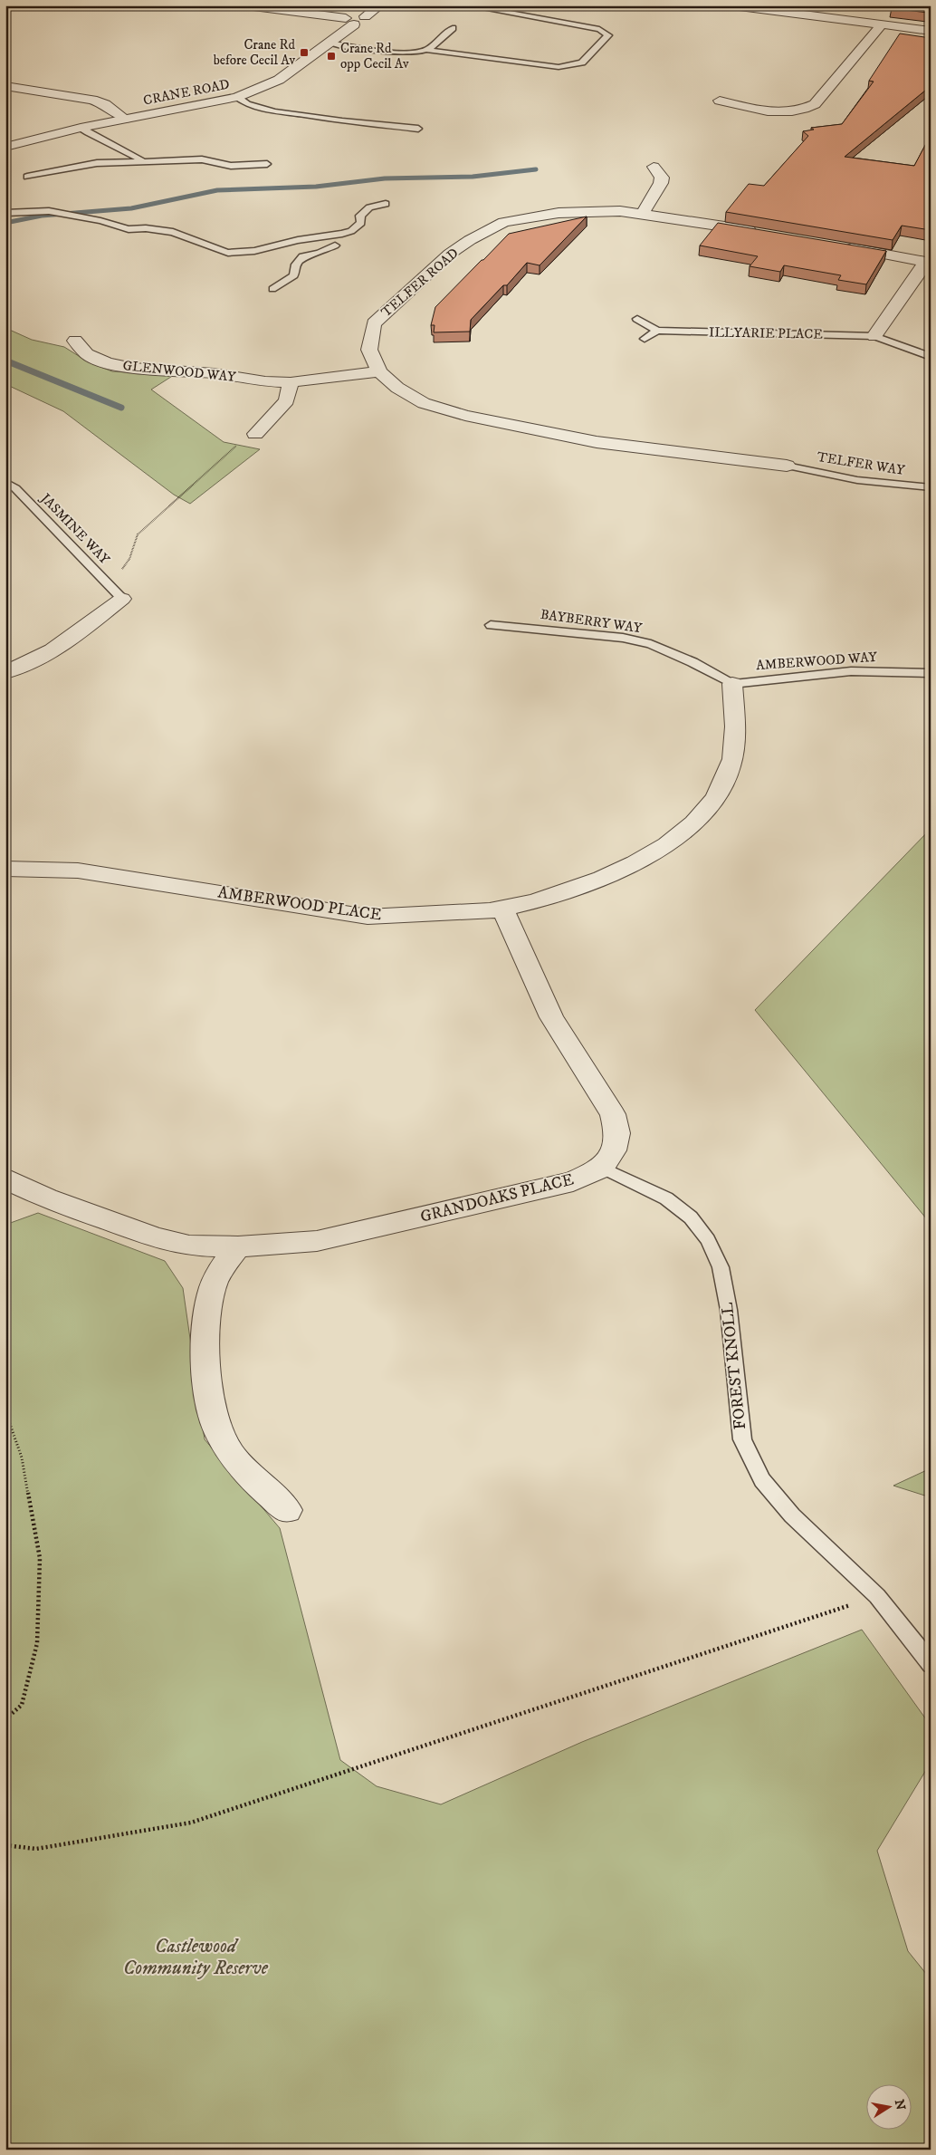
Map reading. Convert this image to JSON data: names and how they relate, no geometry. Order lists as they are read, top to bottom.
{
  "streets": {
    "street": [
      "CRANE ROAD",
      "TELFER ROAD",
      "GLENWOOD WAY",
      "AMBERWOOD PLACE",
      "GRANDOAKS PLACE"
    ],
    "lane": [
      "ILLYARIE PLACE",
      "TELFER WAY",
      "JASMINE WAY",
      "BAYBERRY WAY",
      "AMBERWOOD WAY",
      "FOREST KNOLL"
    ]
  },
  "crossings": [
    ["TELFER ROAD", "GLENWOOD WAY"],
    ["TELFER ROAD", "TELFER WAY"],
    ["BAYBERRY WAY", "AMBERWOOD WAY"],
    ["BAYBERRY WAY", "AMBERWOOD PLACE"],
    ["AMBERWOOD WAY", "AMBERWOOD PLACE"],
    ["GRANDOAKS PLACE", "FOREST KNOLL"]
  ],
  "parks": ["Castlewood Community Reserve"],
  "places": {
    "transit": ["Crane Rd before Cecil Av", "Crane Rd opp Cecil Av"]
  },
  "north": "right"
}
